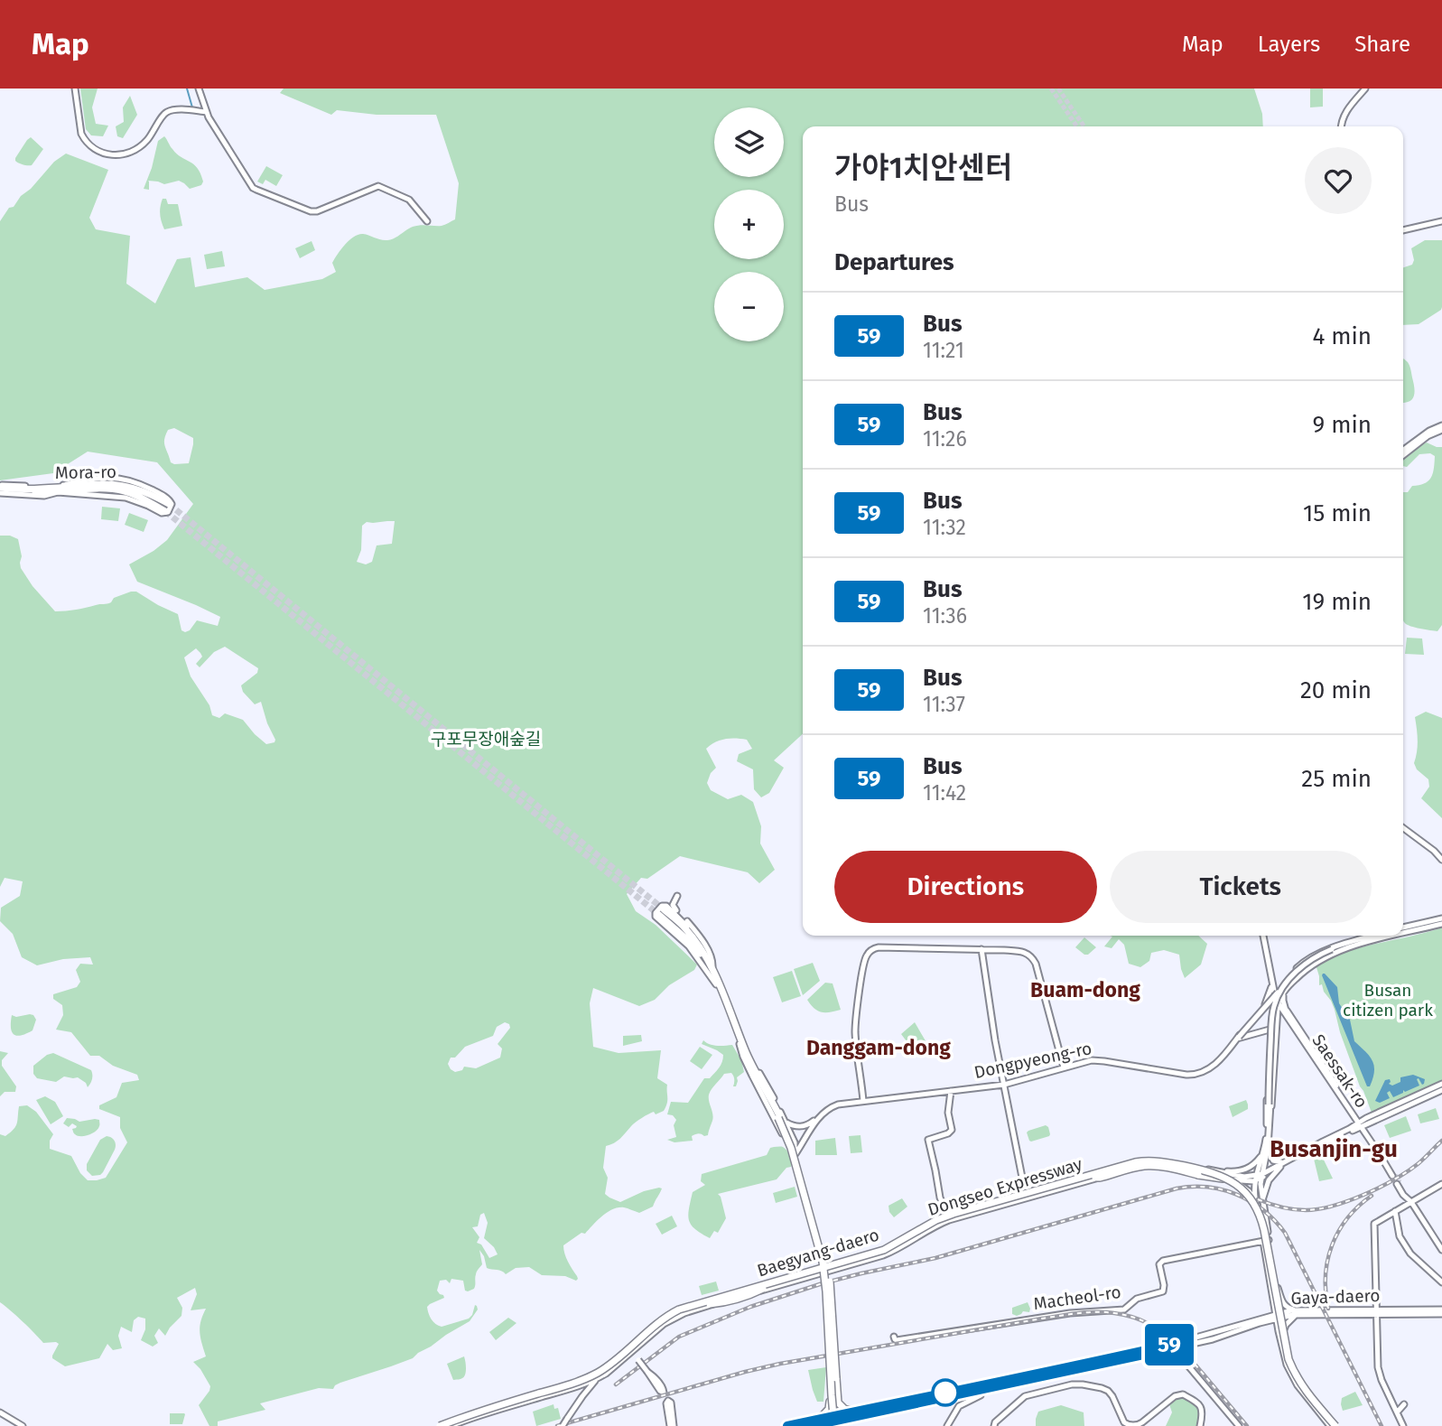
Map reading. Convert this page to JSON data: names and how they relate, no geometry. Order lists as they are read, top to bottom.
{
  "streets": {
    "highway": ["Mora-ro", "Dongseo Expressway"],
    "main road": [
      "Dongpyeong-ro",
      "Saessak-ro",
      "Baegyang-daero",
      "Gaya-daero",
      "Macheol-ro"
    ]
  },
  "crossings": [
    ["Dongpyeong-ro", "Saessak-ro"],
    ["Dongseo Expressway", "Baegyang-daero"]
  ],
  "districts": ["Buam-dong", "Danggam-dong", "Busanjin-gu"],
  "parks": ["구포무장애숲길", "Busan citizen park"],
  "lines": ["bus line 59"],
  "page": {
    "header": "Map",
    "nav": ["Map", "Layers", "Share"],
    "on_map": "59",
    "map_buttons": ["+", "−"],
    "heading": [
      ["가야1치안센터", "Bus"],
      "Departures"
    ],
    "list": [
      {
        "mark": "59",
        "name": "Bus",
        "note": "11:21",
        "value": "4 min"
      },
      {
        "mark": "59",
        "name": "Bus",
        "note": "11:26",
        "value": "9 min"
      },
      {
        "mark": "59",
        "name": "Bus",
        "note": "11:32",
        "value": "15 min"
      },
      {
        "mark": "59",
        "name": "Bus",
        "note": "11:36",
        "value": "19 min"
      },
      {
        "mark": "59",
        "name": "Bus",
        "note": "11:37",
        "value": "20 min"
      },
      {
        "mark": "59",
        "name": "Bus",
        "note": "11:42",
        "value": "25 min"
      }
    ],
    "buttons": ["Directions", "Tickets"]
  }
}
